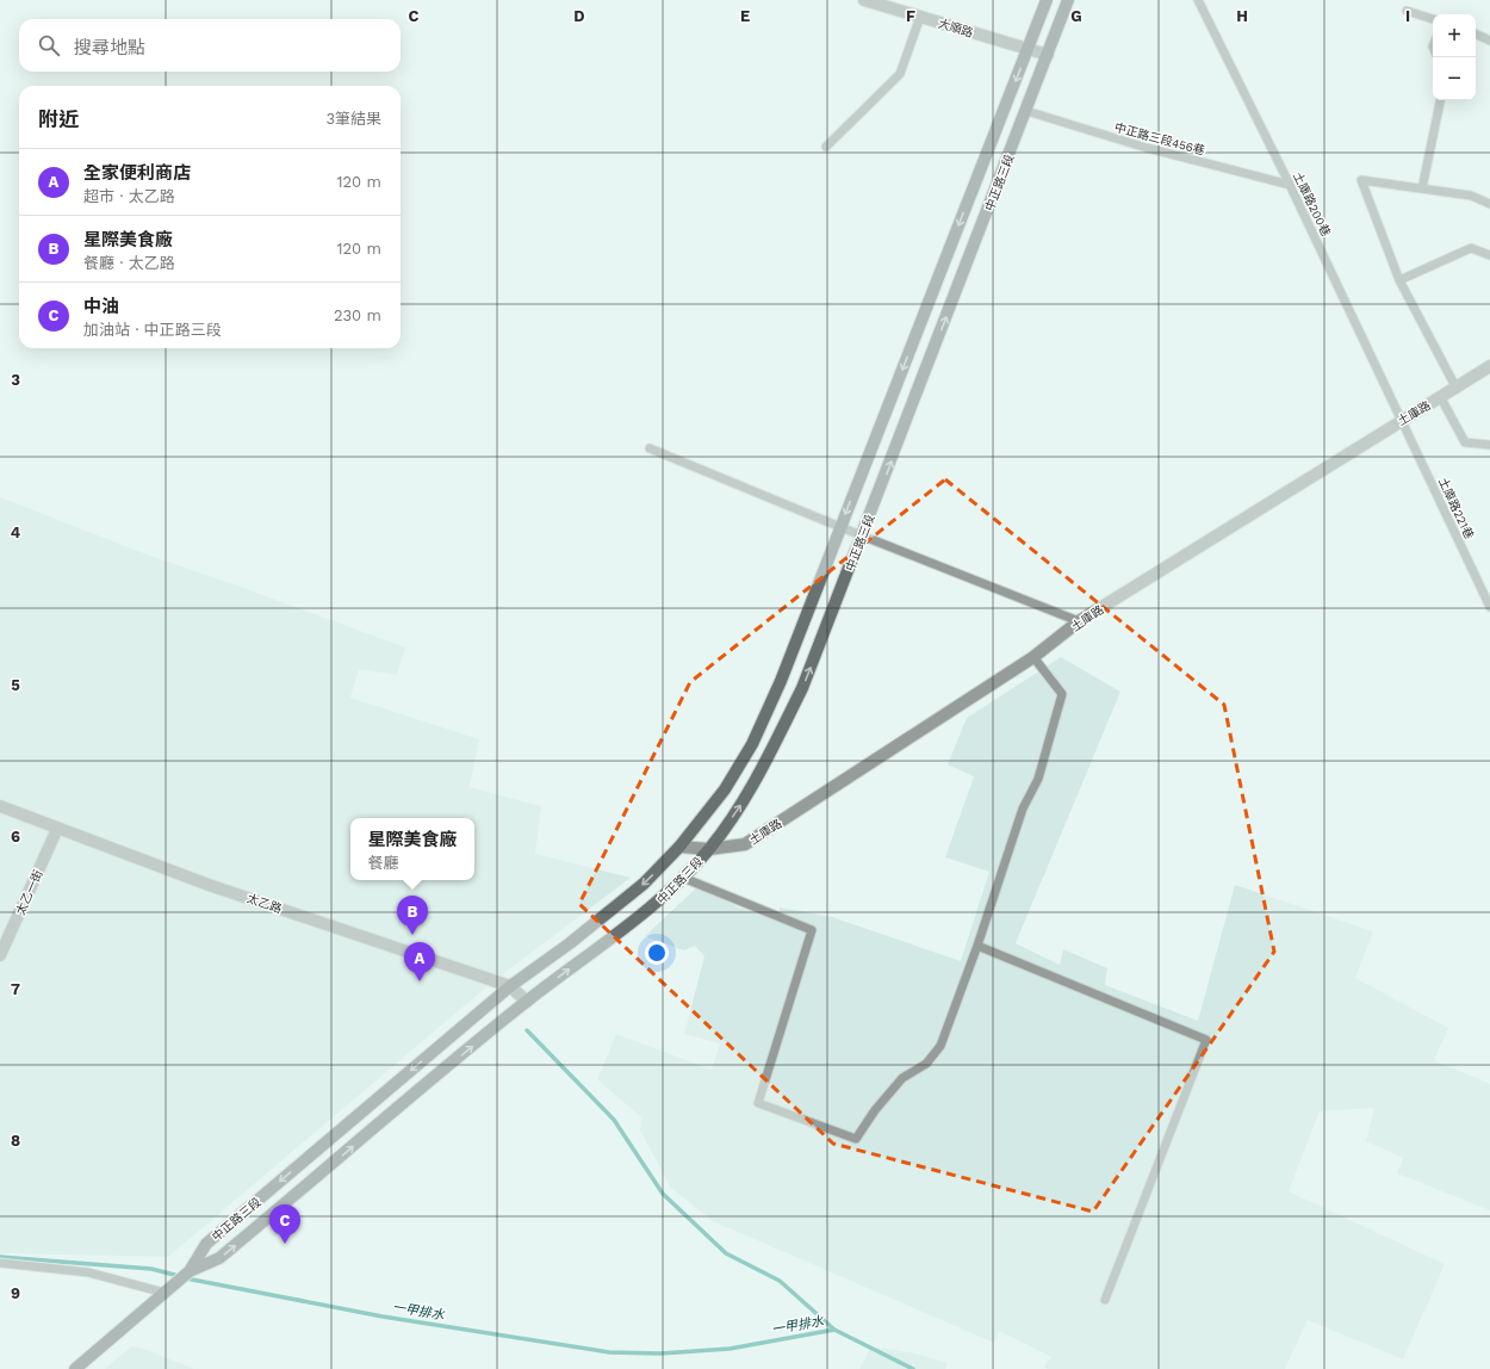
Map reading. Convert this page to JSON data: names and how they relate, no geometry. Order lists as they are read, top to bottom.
{
  "streets": {
    "main road": ["中正路三段"],
    "street": [
      "大順路",
      "土庫路",
      "太乙一街",
      "太乙路"
    ],
    "lane": ["中正路三段456巷", "土庫路200巷", "土庫路221巷"]
  },
  "crossings": [
    ["大順路", "中正路三段"],
    ["中正路三段456巷", "中正路三段"],
    ["中正路三段456巷", "土庫路200巷"],
    ["中正路三段", "土庫路"],
    ["中正路三段", "太乙路"],
    ["土庫路200巷", "土庫路"],
    ["土庫路200巷", "土庫路221巷"],
    ["土庫路", "土庫路221巷"],
    ["太乙一街", "太乙路"]
  ],
  "water": ["一甲排水"],
  "page": {
    "map_buttons": ["+", "−"],
    "search": "搜尋地點",
    "heading": ["附近", "3筆結果"],
    "list": [
      {
        "mark": "A",
        "name": "全家便利商店",
        "note": "超市 · 太乙路",
        "value": "120 m"
      },
      {
        "mark": "B",
        "name": "星際美食廠",
        "note": "餐廳 · 太乙路",
        "value": "120 m"
      },
      {
        "mark": "C",
        "name": "中油",
        "note": "加油站 · 中正路三段",
        "value": "230 m"
      }
    ],
    "popup": ["星際美食廠", "餐廳"],
    "pins": ["B", "A", "C"]
  },
  "grid": {
    "columns": [
      "C",
      "D",
      "E",
      "F",
      "G",
      "H",
      "I"
    ],
    "rows": [
      "3",
      "4",
      "5",
      "6",
      "7",
      "8",
      "9"
    ]
  }
}
